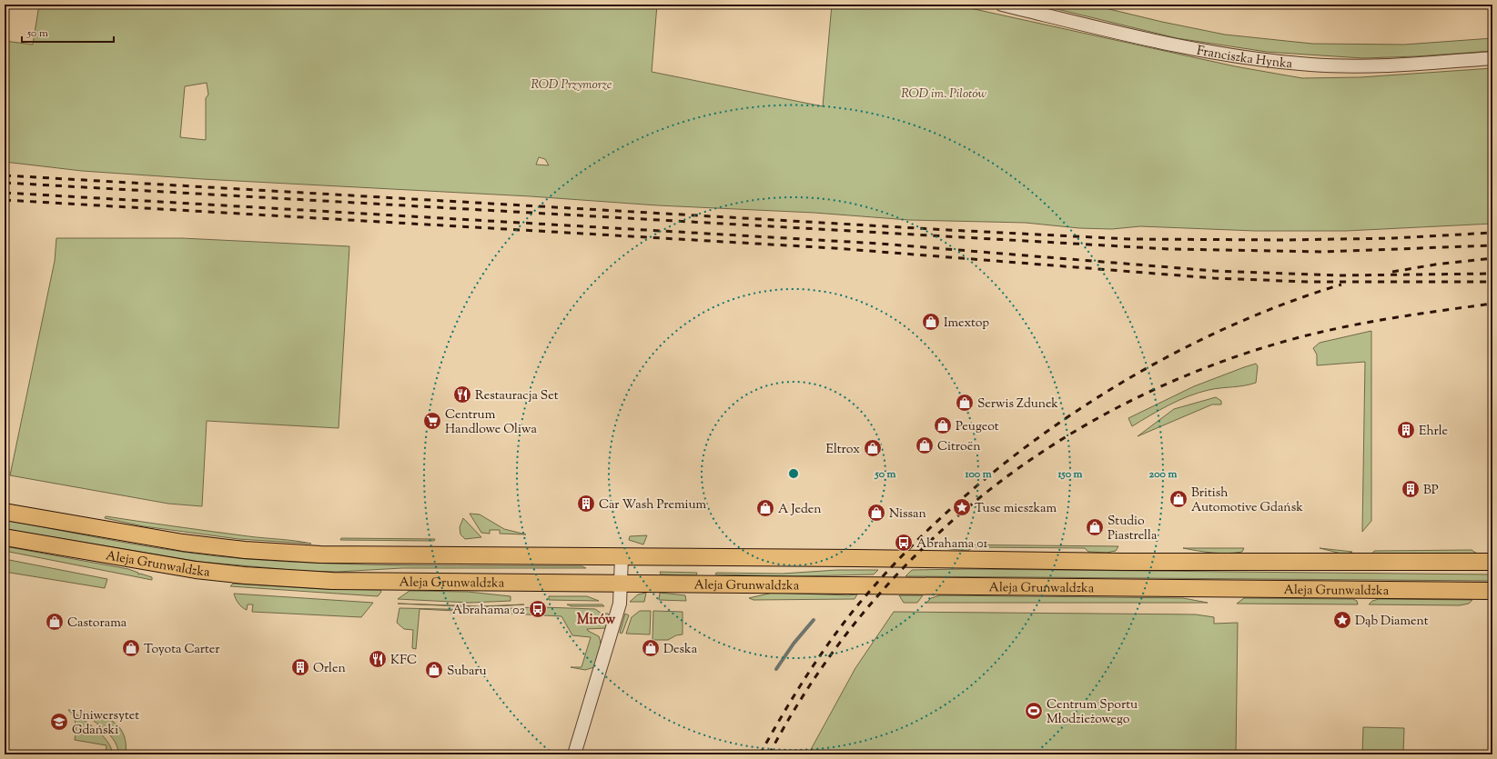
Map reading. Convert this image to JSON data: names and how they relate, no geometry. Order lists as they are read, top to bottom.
{
  "streets": {
    "main road": ["Aleja Grunwaldzka"],
    "street": ["Franciszka Hynka"]
  },
  "districts": ["Mirów"],
  "parks": ["ROD Przymorze", "ROD im. Pilotów"],
  "places": {
    "shop": [
      "Imextop",
      "Serwis Zdunek",
      "Peugeot",
      "Citroën",
      "Eltrox",
      "British Automotive Gdańsk",
      "A Jeden",
      "Nissan",
      "Studio Piastrella",
      "Castorama",
      "Toyota Carter",
      "Deska",
      "Subaru"
    ],
    "restaurant": ["Restauracja Set", "KFC"],
    "supermarket": ["Centrum Handlowe Oliwa"],
    "building": [
      "Ehrle",
      "BP",
      "Car Wash Premium",
      "Orlen"
    ],
    "place": ["Tuse mieszkam", "Dąb Diament"],
    "bus stop": ["Abrahama 01", "Abrahama 02"],
    "sports": ["Centrum Sportu Młodzieżowego"],
    "school or university": ["Uniwersytet Gdański"]
  },
  "scale_bar": "50 m",
  "rings": [
    "50 m",
    "100 m",
    "150 m",
    "200 m"
  ]
}
